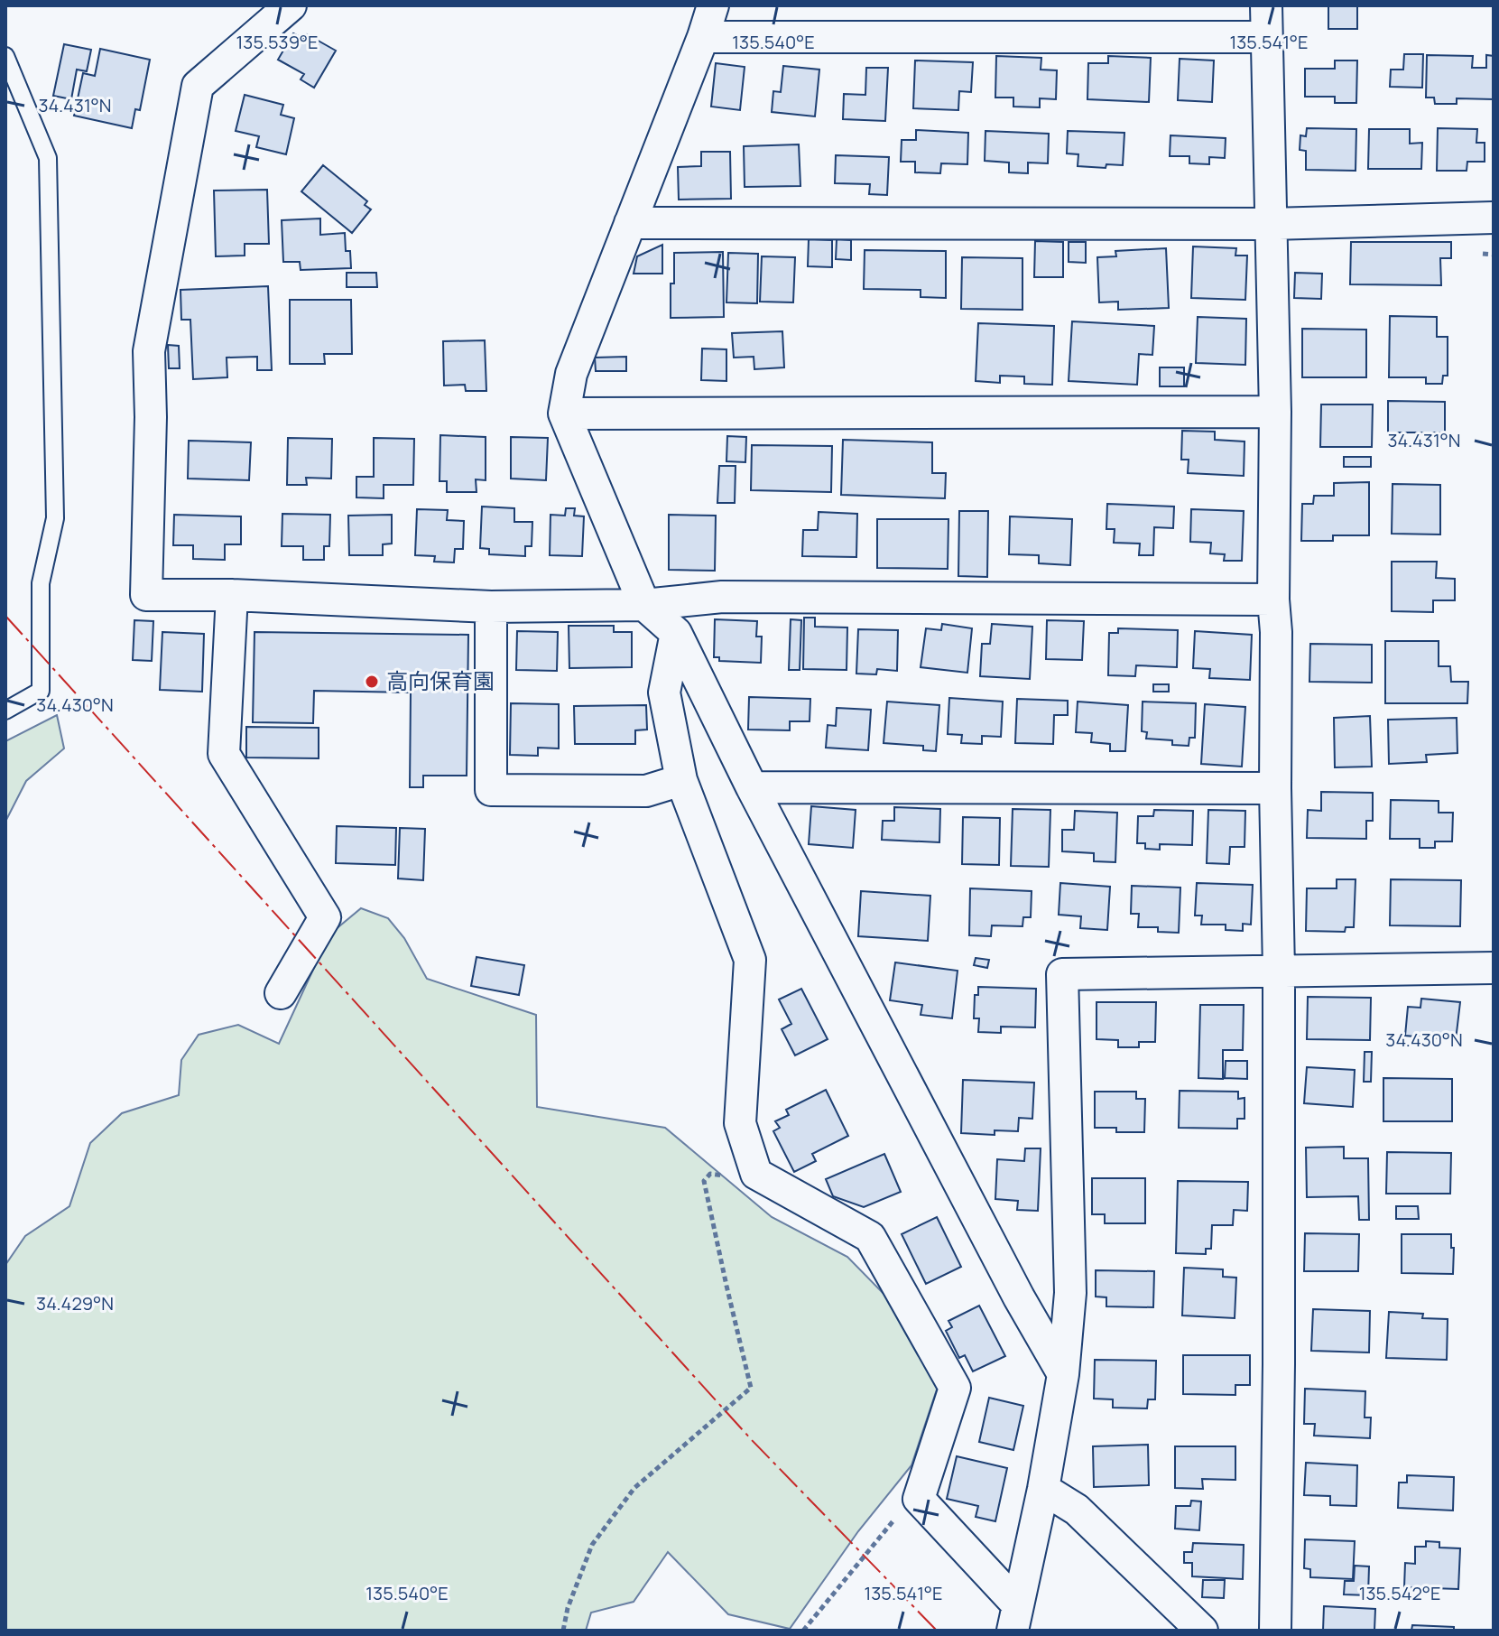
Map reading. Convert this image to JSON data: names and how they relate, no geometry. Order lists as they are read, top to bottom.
{
  "places": ["高向保育園"],
  "coordinates": [
    "135.539°E",
    "135.540°E",
    "135.541°E",
    "34.431°N",
    "34.430°N",
    "34.429°N",
    "135.542°E"
  ]
}
